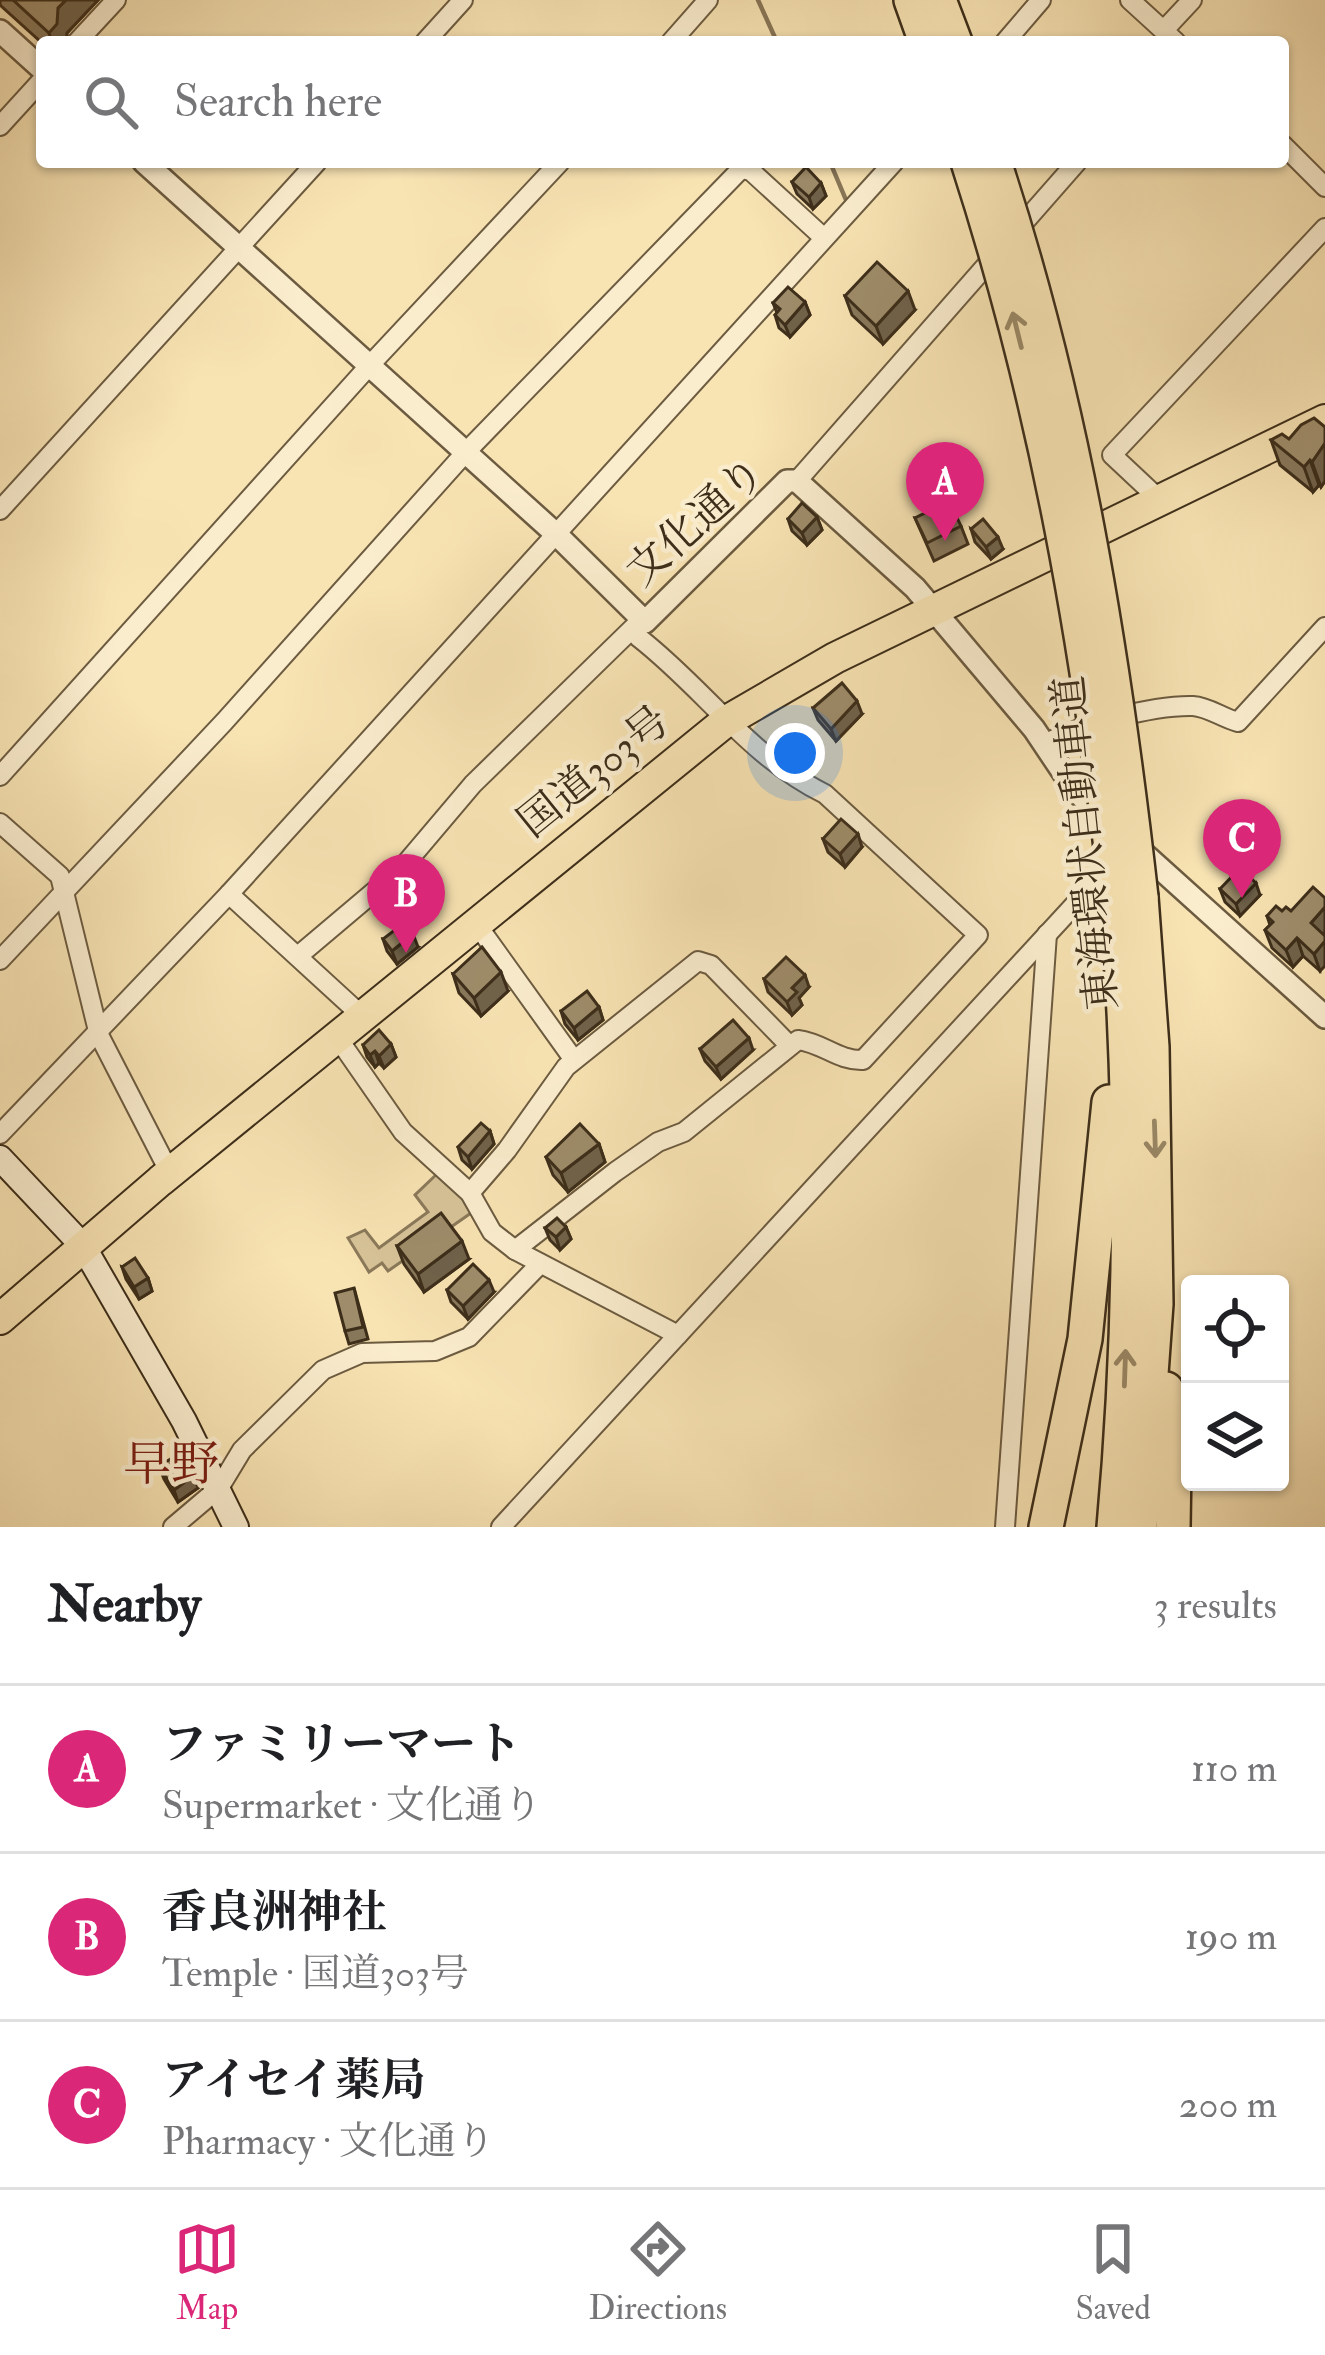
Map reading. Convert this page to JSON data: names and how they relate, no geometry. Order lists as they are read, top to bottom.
{
  "streets": {
    "highway": ["国道303号", "東海環状自動車道"],
    "street": ["文化通り"]
  },
  "crossings": [
    ["文化通り", "国道303号"]
  ],
  "districts": ["早野"],
  "page": {
    "search": "Search here",
    "pins": ["A", "C", "B"],
    "heading": ["Nearby", "3 results"],
    "list": [
      {
        "mark": "A",
        "name": "ファミリーマート",
        "note": "Supermarket · 文化通り",
        "value": "110 m"
      },
      {
        "mark": "B",
        "name": "香良洲神社",
        "note": "Temple · 国道303号",
        "value": "190 m"
      },
      {
        "mark": "C",
        "name": "アイセイ薬局",
        "note": "Pharmacy · 文化通り",
        "value": "200 m"
      }
    ],
    "nav": ["Map", "Directions", "Saved"]
  }
}
